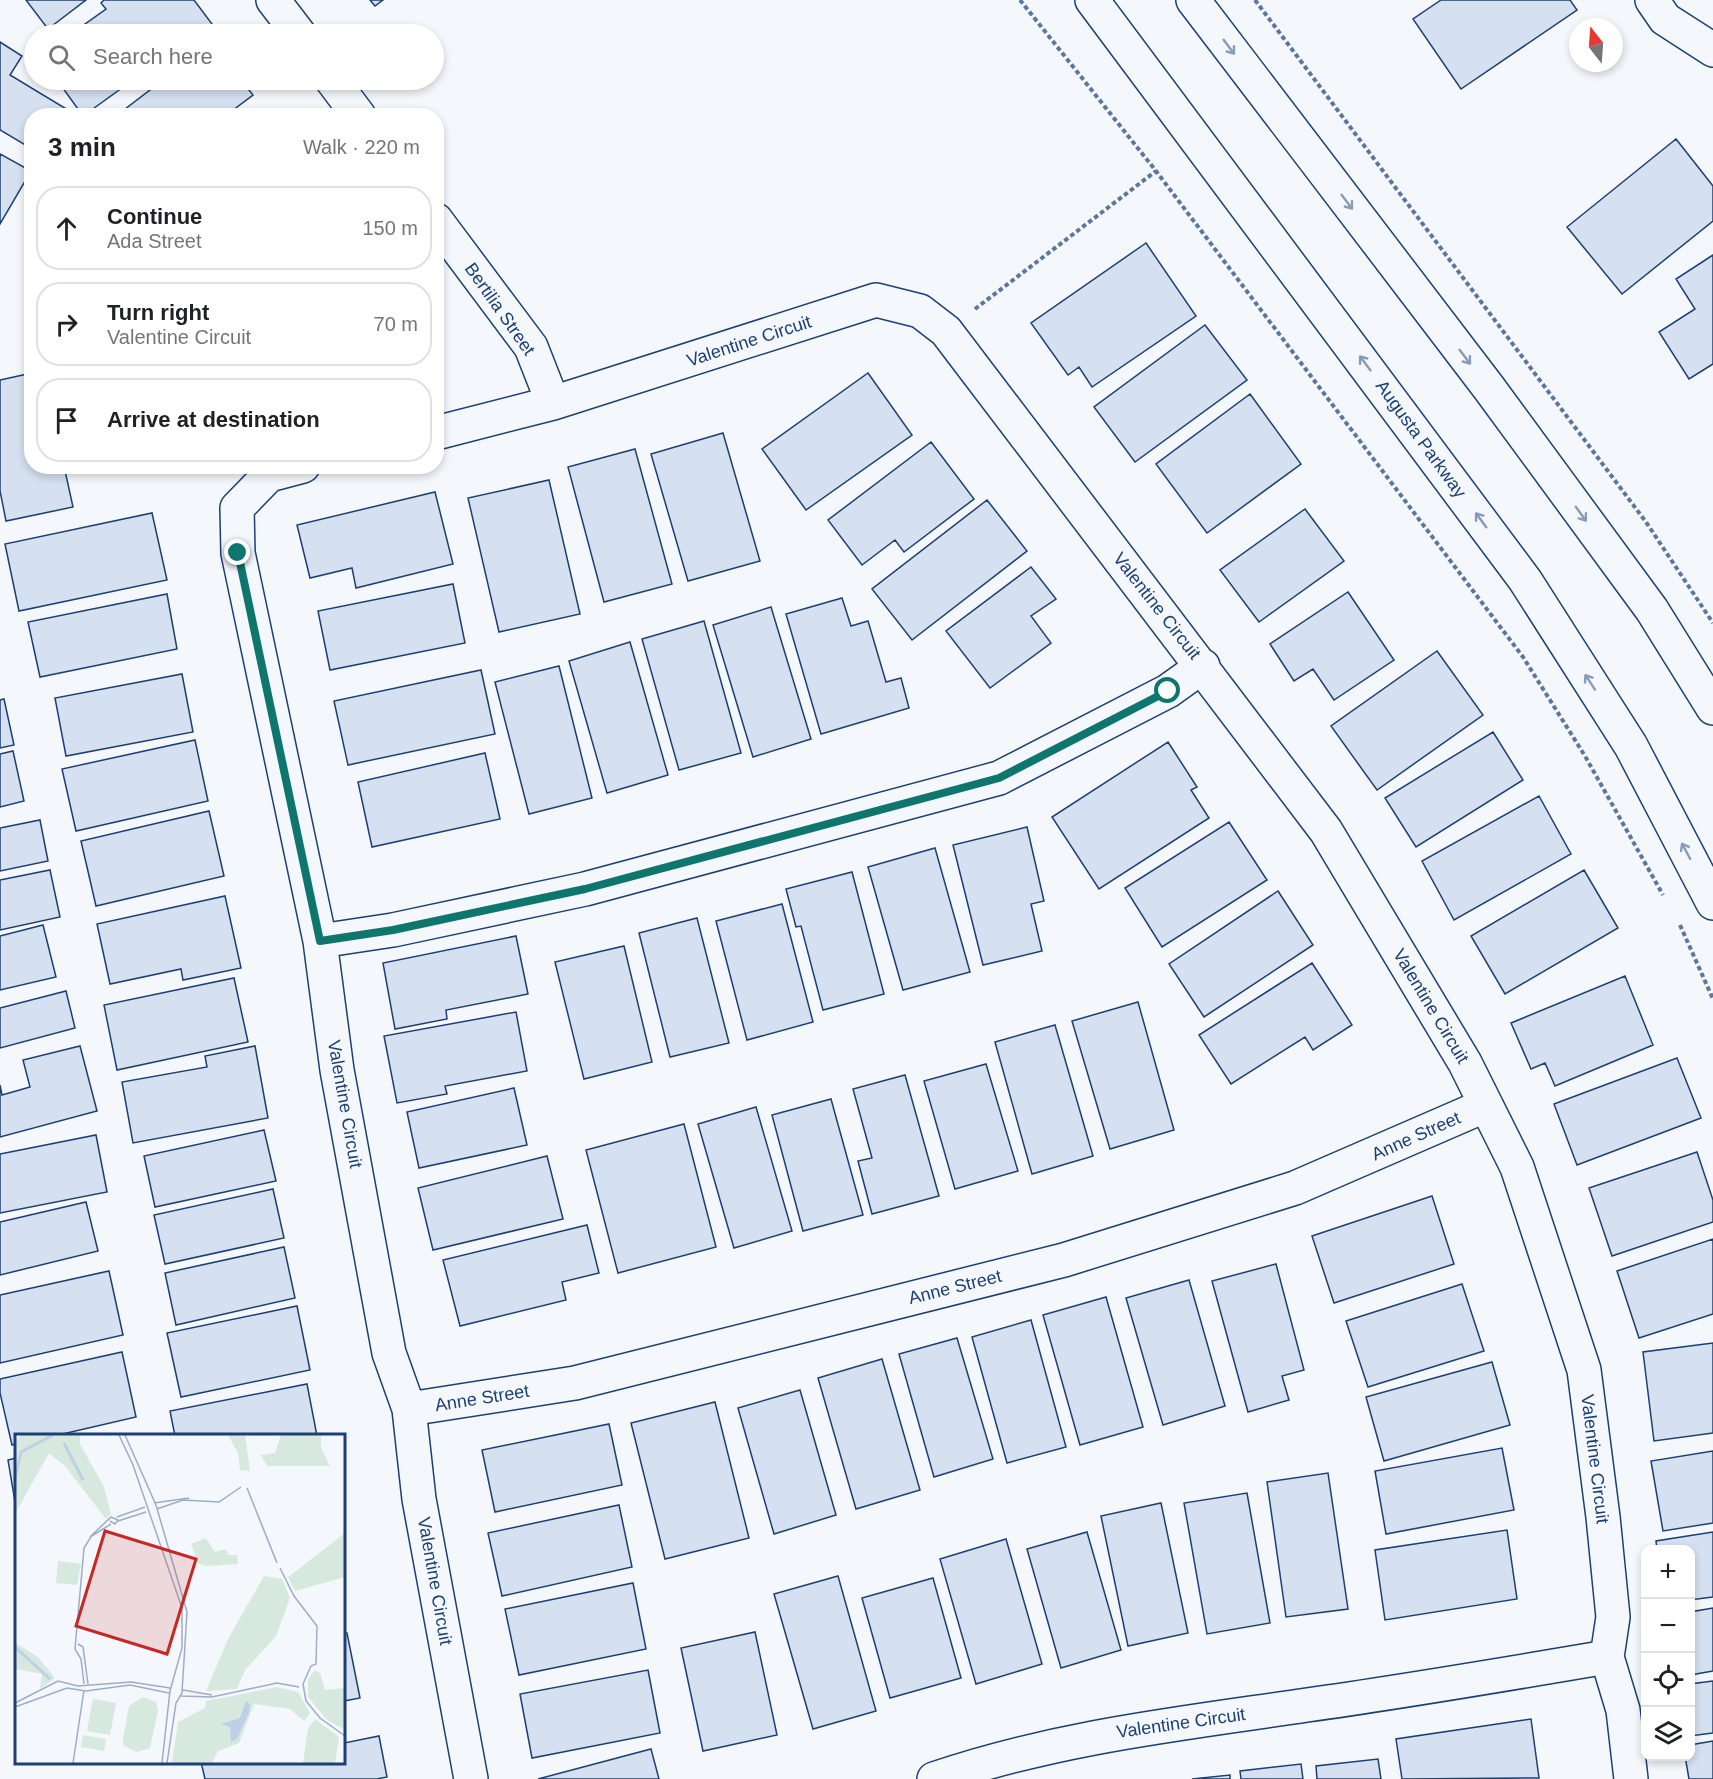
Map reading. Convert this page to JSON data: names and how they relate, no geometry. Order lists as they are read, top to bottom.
{
  "streets": {
    "street": [
      "Bertilia Street",
      "Valentine Circuit",
      "Augusta Parkway",
      "Anne Street"
    ]
  },
  "crossings": [
    ["Bertilia Street", "Valentine Circuit"],
    ["Valentine Circuit", "Anne Street"]
  ],
  "north": "top",
  "page": {
    "search": "Search here",
    "heading": ["3 min", "Walk · 220 m"],
    "list": [
      ["Continue", "Ada Street", "150 m"],
      ["Turn right", "Valentine Circuit", "70 m"],
      "Arrive at destination"
    ],
    "map_buttons": ["+", "−"]
  }
}
